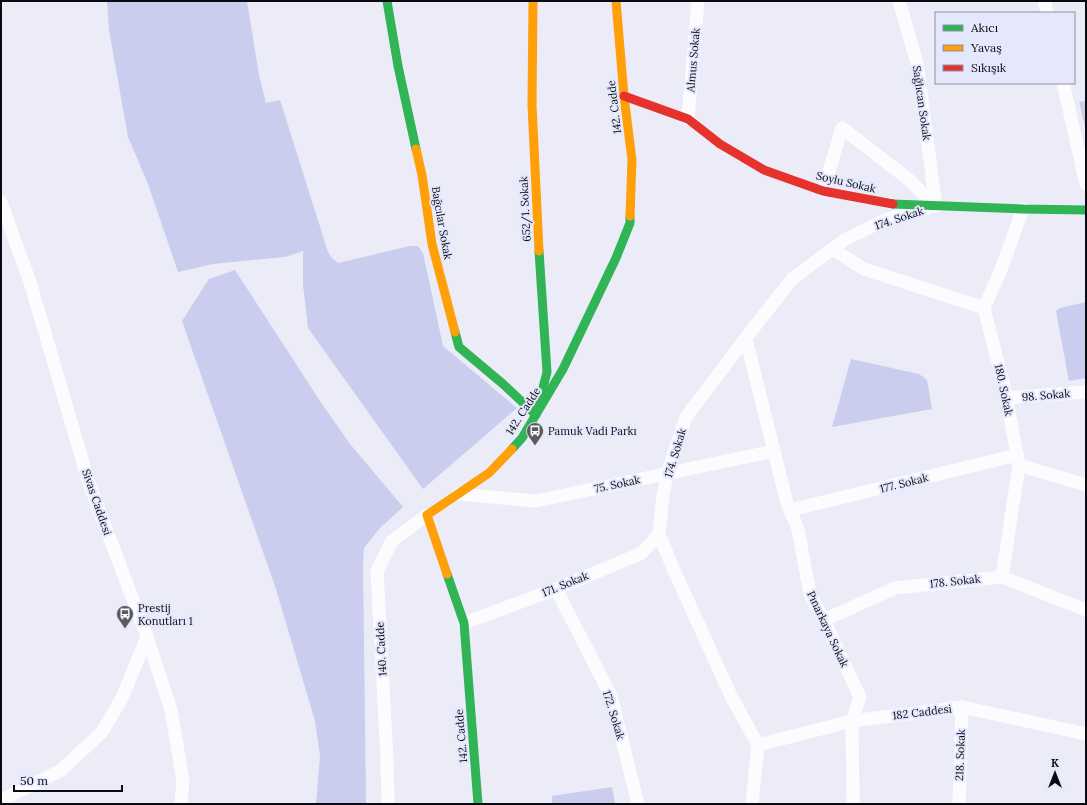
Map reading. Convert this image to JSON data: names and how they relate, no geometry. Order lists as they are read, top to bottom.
{
  "streets": {
    "street": [
      "Almus Sokak",
      "Sağlıcan Sokak",
      "142. Cadde",
      "Soylu Sokak",
      "652/1. Sokak",
      "174. Sokak",
      "Bağcılar Sokak",
      "180. Sokak",
      "98. Sokak",
      "177. Sokak",
      "75. Sokak",
      "Sivas Caddesi",
      "178. Sokak",
      "171. Sokak",
      "Pınarkaya Sokak",
      "140. Cadde",
      "182 Caddesi",
      "172. Sokak",
      "218. Sokak"
    ]
  },
  "crossings": [
    ["Almus Sokak", "Soylu Sokak"],
    ["Sağlıcan Sokak", "Soylu Sokak"],
    ["Sağlıcan Sokak", "174. Sokak"],
    ["142. Cadde", "Soylu Sokak"],
    ["142. Cadde", "652/1. Sokak"],
    ["142. Cadde", "Bağcılar Sokak"],
    ["142. Cadde", "75. Sokak"],
    ["142. Cadde", "171. Sokak"],
    ["142. Cadde", "140. Cadde"],
    ["Soylu Sokak", "174. Sokak"],
    ["652/1. Sokak", "Bağcılar Sokak"],
    ["174. Sokak", "75. Sokak"],
    ["174. Sokak", "171. Sokak"],
    ["174. Sokak", "Pınarkaya Sokak"],
    ["174. Sokak", "182 Caddesi"],
    ["180. Sokak", "98. Sokak"],
    ["180. Sokak", "177. Sokak"],
    ["180. Sokak", "178. Sokak"],
    ["177. Sokak", "Pınarkaya Sokak"],
    ["75. Sokak", "Pınarkaya Sokak"],
    ["178. Sokak", "Pınarkaya Sokak"],
    ["171. Sokak", "172. Sokak"],
    ["Pınarkaya Sokak", "182 Caddesi"],
    ["182 Caddesi", "218. Sokak"]
  ],
  "places": {
    "bus stop": ["Pamuk Vadi Parkı", "Prestij Konutları 1"]
  },
  "legend": ["Akıcı", "Yavaş", "Sıkışık"],
  "scale_bar": "50 m",
  "north": "top"
}
